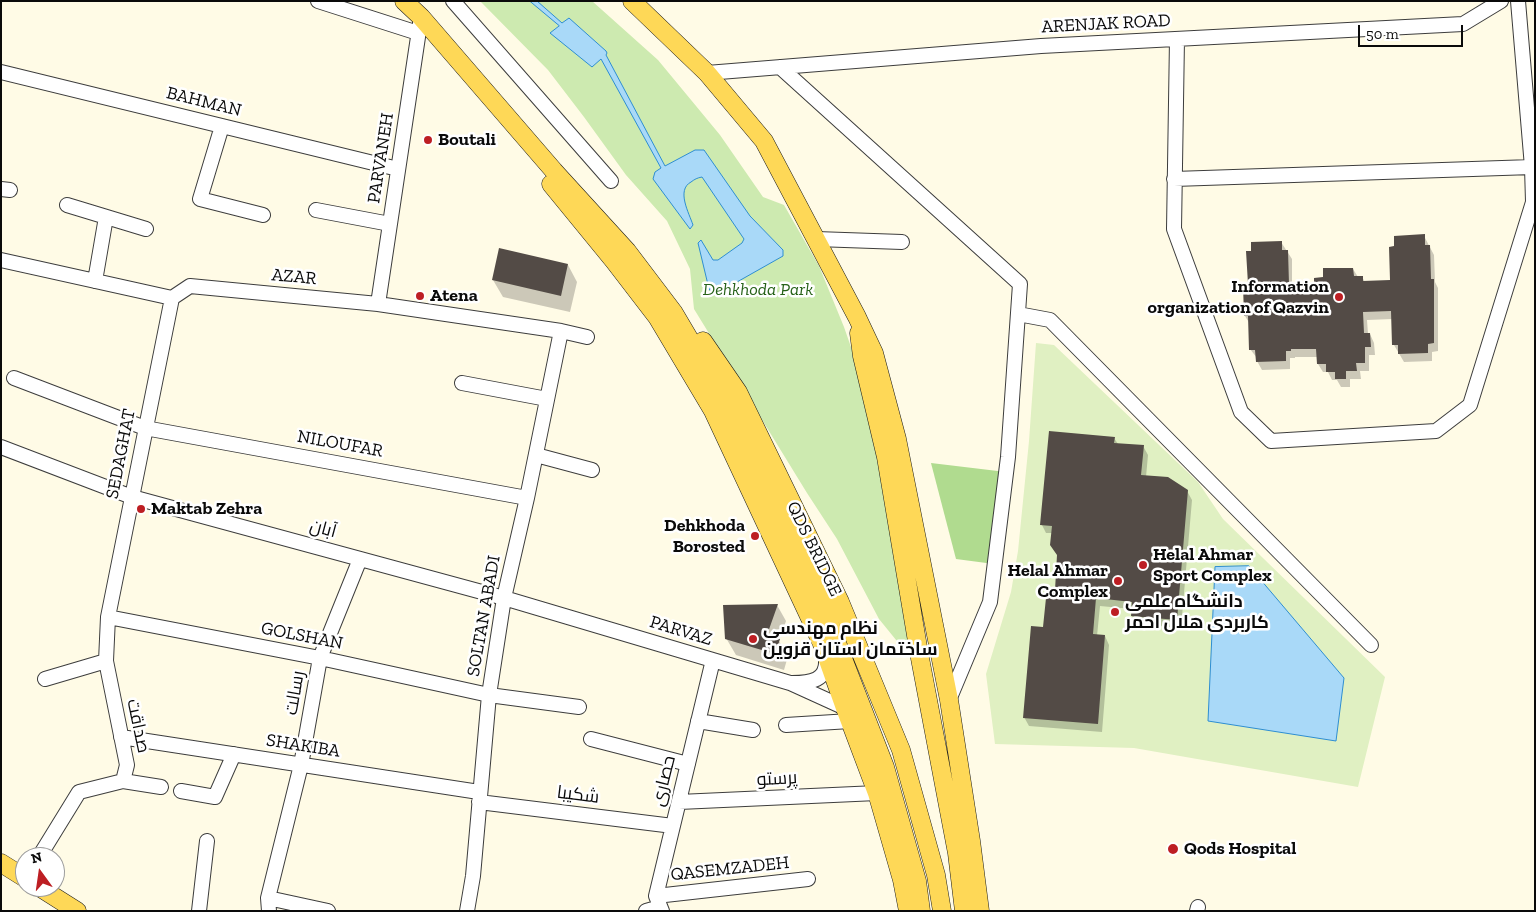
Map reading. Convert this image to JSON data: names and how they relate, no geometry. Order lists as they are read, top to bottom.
{
  "streets": {
    "main road": ["QDS BRIDGE"],
    "street": [
      "ARENJAK ROAD",
      "BAHMAN",
      "PARVANEH",
      "AZAR",
      "NILOUFAR",
      "SEDAGHAT",
      "آبان",
      "SOLTAN ABADI",
      "PARVAZ",
      "GOLSHAN",
      "رسالت",
      "صداقت",
      "SHAKIBA",
      "پرستو",
      "حصاری",
      "شکیبا",
      "QASEMZADEH"
    ]
  },
  "crossings": [
    ["BAHMAN", "PARVANEH"],
    ["PARVANEH", "AZAR"],
    ["PARVANEH", "QDS BRIDGE"],
    ["AZAR", "SEDAGHAT"],
    ["AZAR", "SOLTAN ABADI"],
    ["NILOUFAR", "SEDAGHAT"],
    ["NILOUFAR", "SOLTAN ABADI"],
    ["SEDAGHAT", "آبان"],
    ["SEDAGHAT", "GOLSHAN"],
    ["SEDAGHAT", "صداقت"],
    ["آبان", "SOLTAN ABADI"],
    ["آبان", "PARVAZ"],
    ["آبان", "رسالت"],
    ["SOLTAN ABADI", "PARVAZ"],
    ["SOLTAN ABADI", "GOLSHAN"],
    ["SOLTAN ABADI", "SHAKIBA"],
    ["SOLTAN ABADI", "شکیبا"],
    ["PARVAZ", "حصاری"],
    ["GOLSHAN", "رسالت"],
    ["GOLSHAN", "صداقت"],
    ["رسالت", "SHAKIBA"],
    ["صداقت", "SHAKIBA"],
    ["SHAKIBA", "شکیبا"],
    ["پرستو", "حصاری"],
    ["حصاری", "شکیبا"],
    ["حصاری", "QASEMZADEH"]
  ],
  "parks": ["Dehkhoda Park"],
  "places": [
    "Boutali",
    "Atena",
    "Information organization of Qazvin",
    "Maktab Zehra",
    "Dehkhoda Borosted",
    "Helal Ahmar Sport Complex",
    "Helal Ahmar Complex",
    "دانشگاه علمی کاربردی هلال احمر",
    "نظام مهندسی ساختمان استان قزوین",
    "Qods Hospital"
  ],
  "scale_bar": "50 m",
  "north": "top"
}
